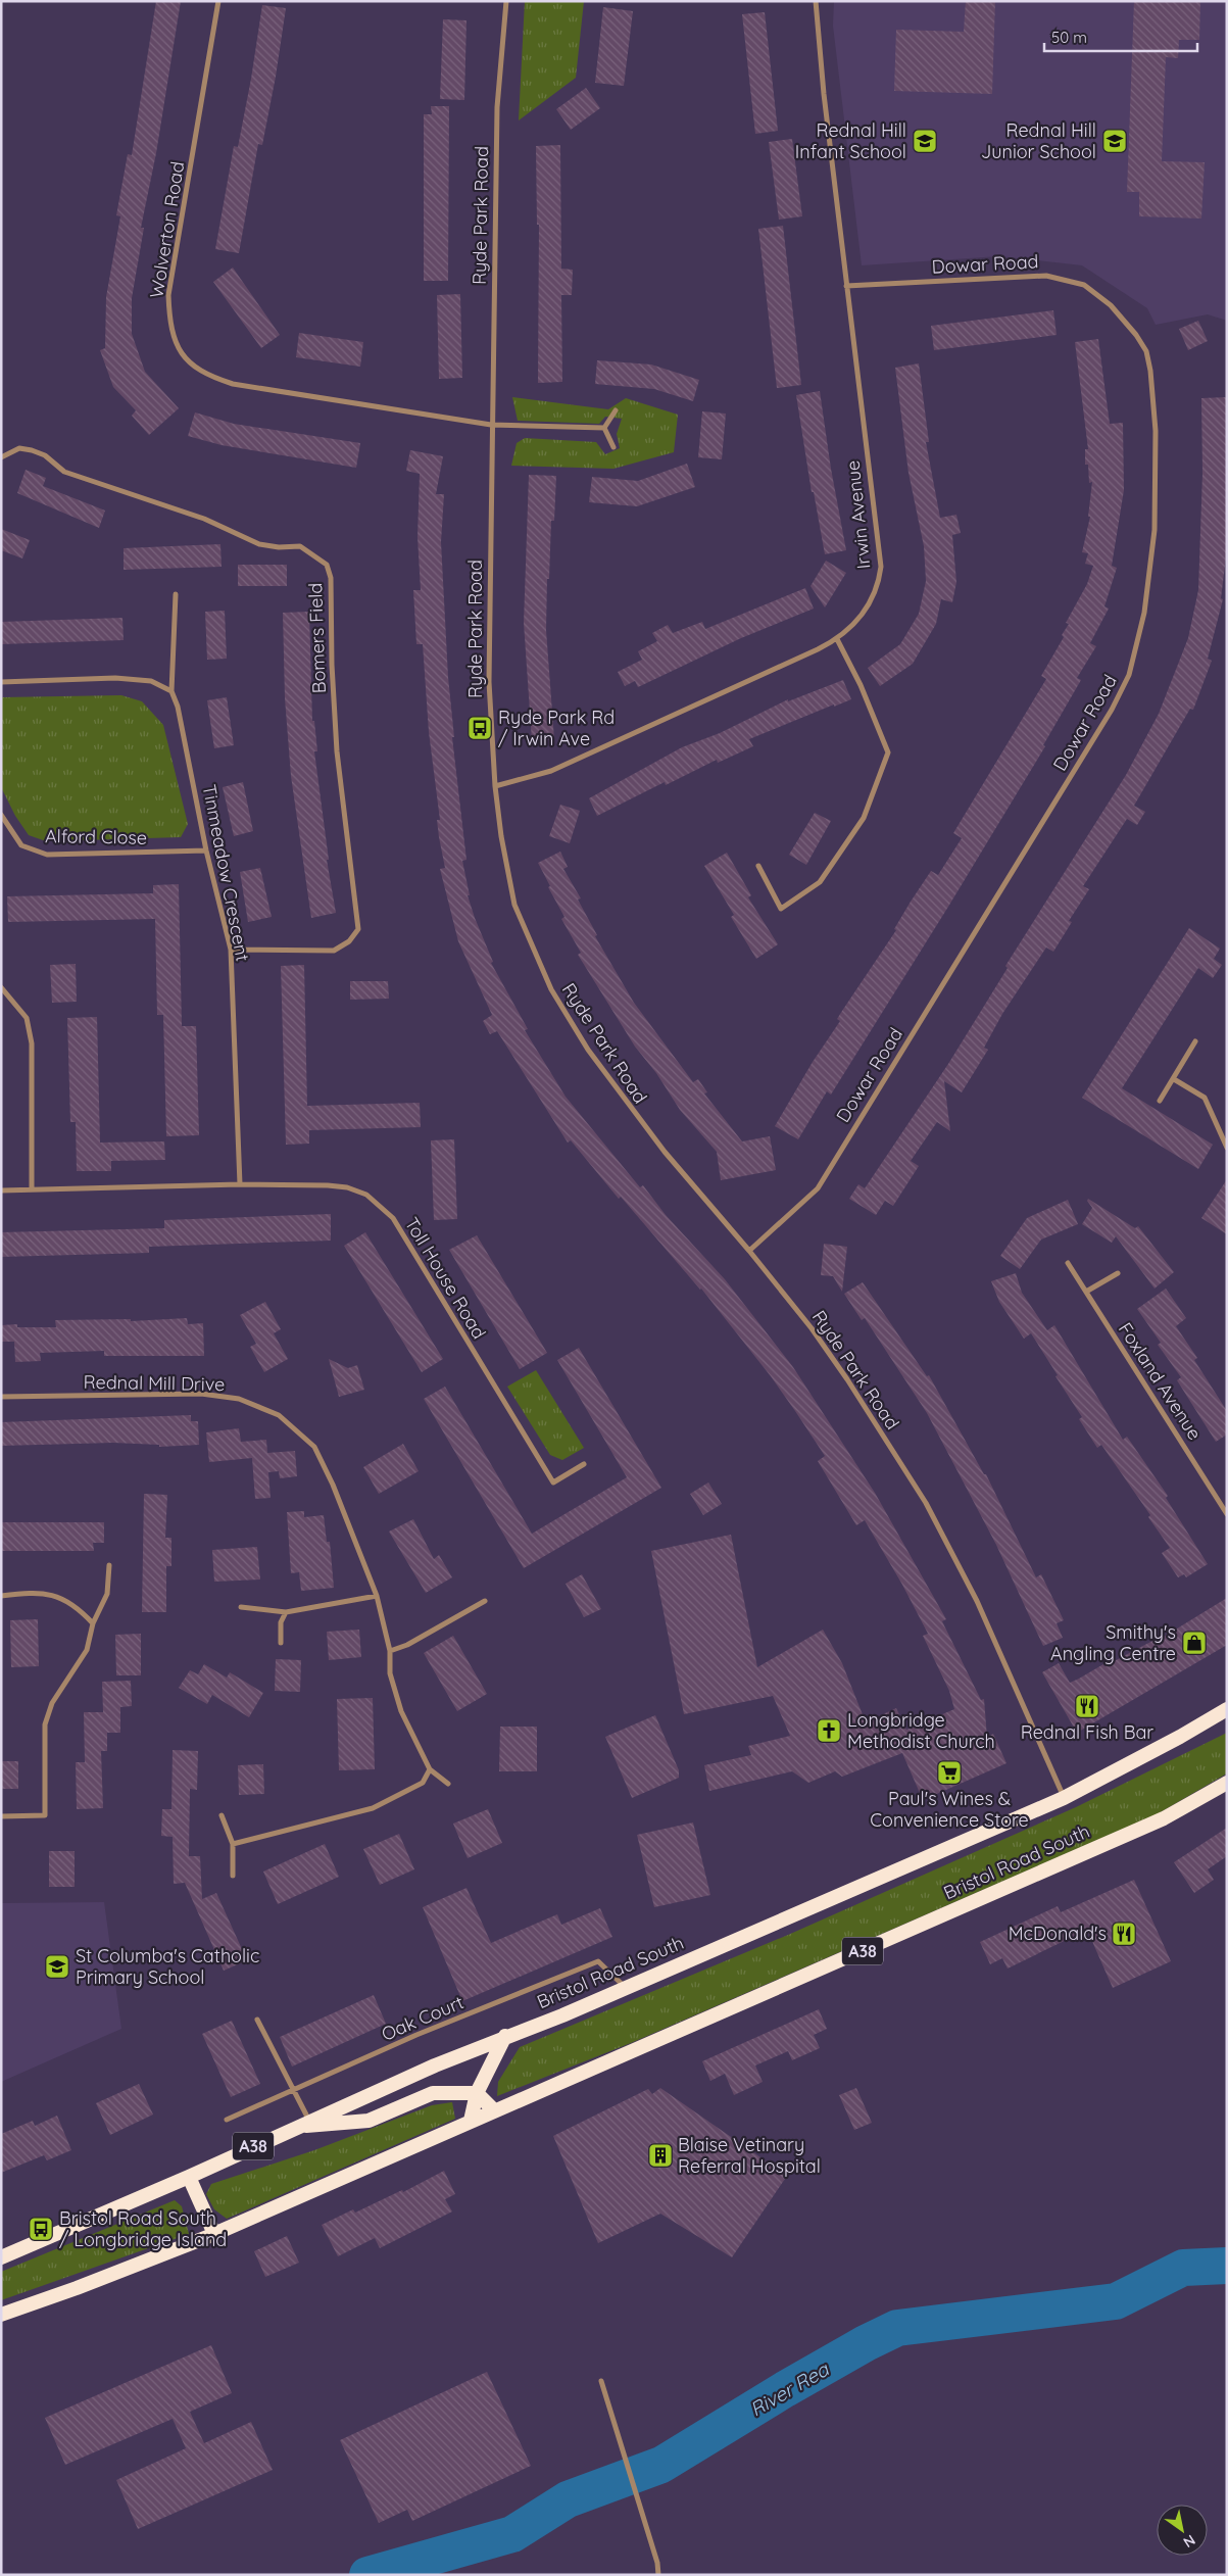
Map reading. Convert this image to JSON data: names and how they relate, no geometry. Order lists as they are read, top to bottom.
{
  "streets": {
    "highway": ["Bristol Road South", "A38"],
    "street": [
      "Ryde Park Road",
      "Wolverton Road",
      "Dowar Road",
      "Irwin Avenue",
      "Bomers Field",
      "Alford Close",
      "Tinmeadow Crescent",
      "Toll House Road",
      "Foxland Avenue",
      "Rednal Mill Drive",
      "Oak Court"
    ]
  },
  "crossings": [
    ["Ryde Park Road", "Wolverton Road"],
    ["Ryde Park Road", "Dowar Road"],
    ["Ryde Park Road", "Irwin Avenue"],
    ["Ryde Park Road", "Bristol Road South"],
    ["Dowar Road", "Irwin Avenue"],
    ["Bomers Field", "Tinmeadow Crescent"],
    ["Alford Close", "Tinmeadow Crescent"],
    ["Tinmeadow Crescent", "Toll House Road"],
    ["Bristol Road South", "Oak Court"]
  ],
  "water": ["River Rea"],
  "places": {
    "school or university": ["Rednal Hill Infant School", "Rednal Hill Junior School", "St Columba's Catholic Primary School"],
    "bus stop": ["Ryde Park Rd / Irwin Ave", "Bristol Road South / Longbridge Island"],
    "shop": ["Smithy's Angling Centre"],
    "restaurant": ["Rednal Fish Bar", "McDonald's"],
    "church": ["Longbridge Methodist Church"],
    "supermarket": ["Paul's Wines & Convenience Store"],
    "building": ["Blaise Vetinary Referral Hospital"]
  },
  "scale_bar": "50 m",
  "north": "bottom right"
}
